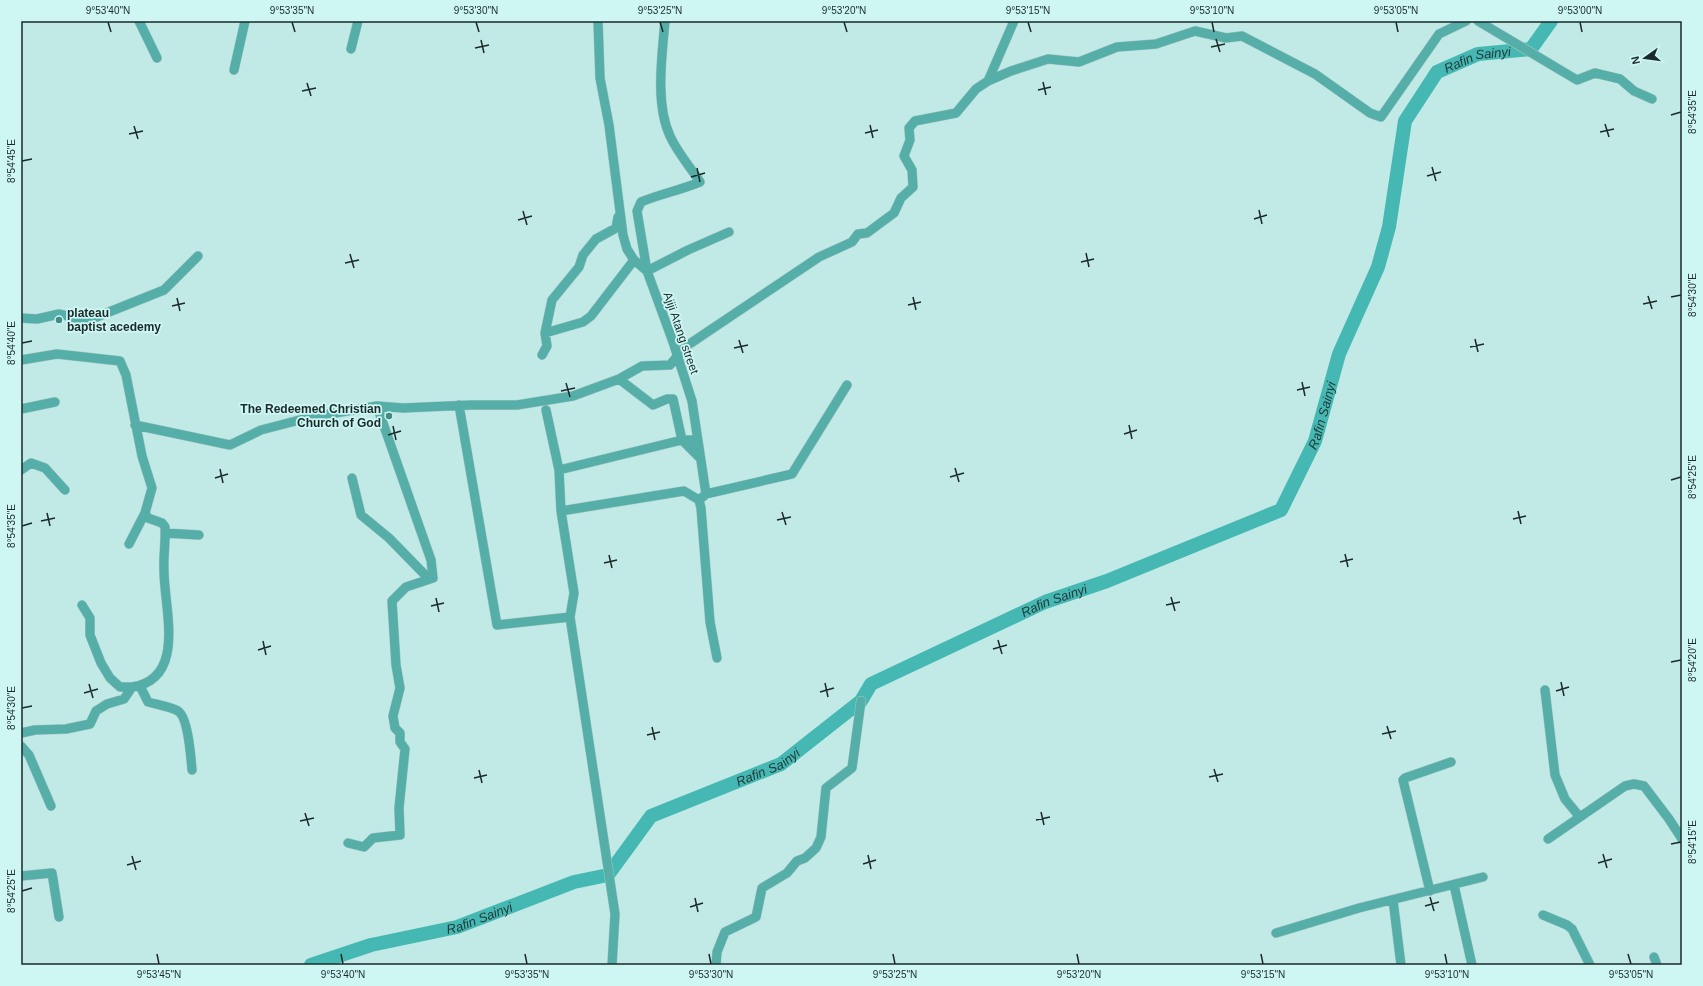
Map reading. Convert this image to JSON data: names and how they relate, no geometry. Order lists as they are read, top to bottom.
{
  "streets": {
    "street": ["Ajiji Atang street"]
  },
  "water": ["Rafin Sainyi"],
  "places": ["plateau baptist acedemy", "The Redeemed Christian Church of God"],
  "north": "left",
  "coordinates": [
    "9°53'40\"N",
    "9°53'35\"N",
    "9°53'30\"N",
    "9°53'25\"N",
    "9°53'20\"N",
    "9°53'15\"N",
    "9°53'10\"N",
    "9°53'05\"N",
    "9°53'00\"N",
    "8°54'35\"E",
    "8°54'45\"E",
    "8°54'30\"E",
    "8°54'40\"E",
    "8°54'25\"E",
    "8°54'20\"E",
    "8°54'15\"E",
    "9°53'45\"N"
  ]
}
